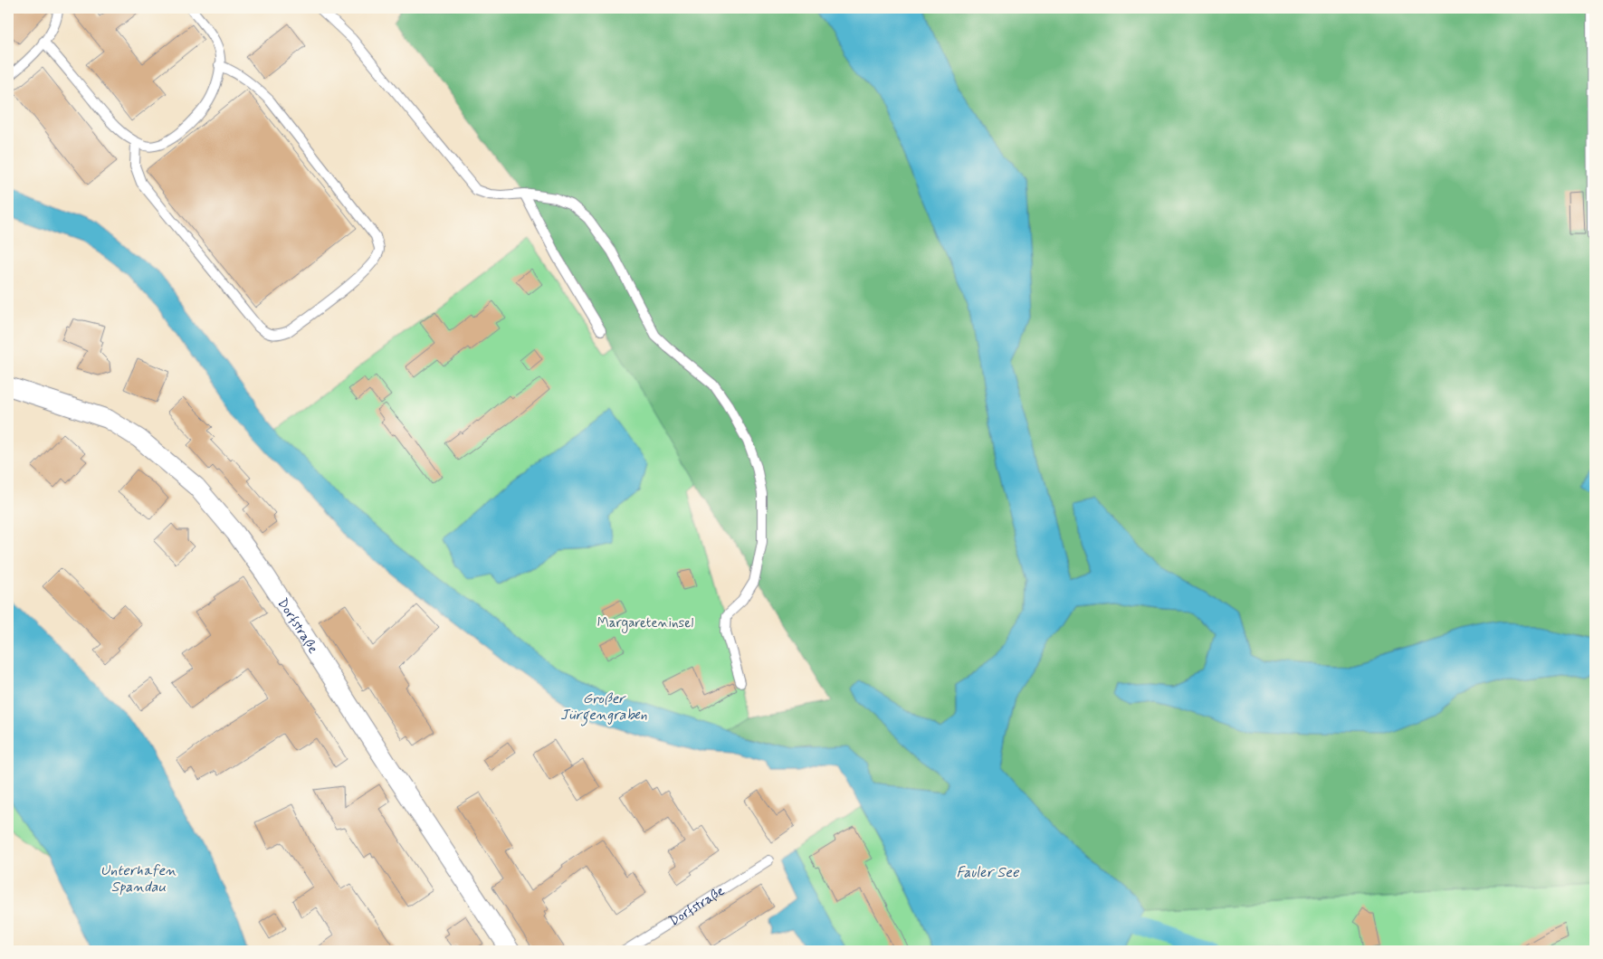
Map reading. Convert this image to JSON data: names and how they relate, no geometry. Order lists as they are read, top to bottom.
{
  "streets": {
    "street": ["Dorfstraße"]
  },
  "water": ["Großer Jürgengraben", "Unterhafen Spandau", "Fauler See"],
  "parks": ["Margareteninsel"]
}
